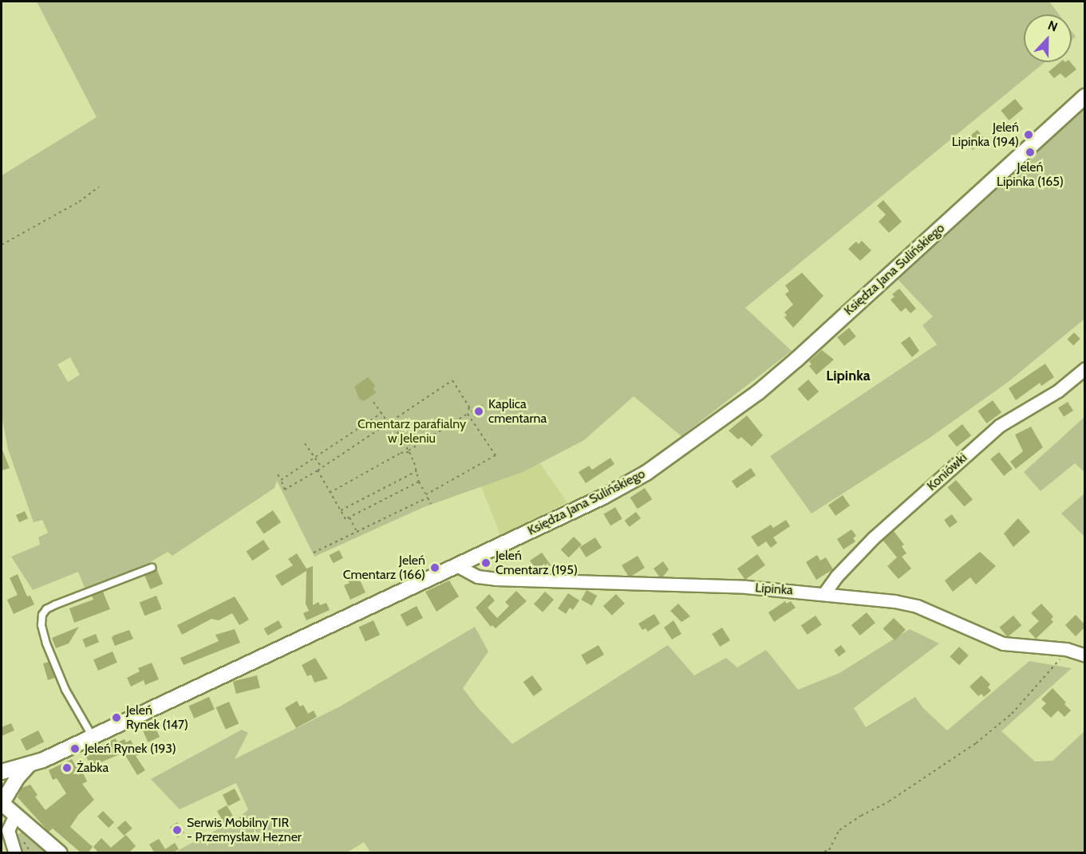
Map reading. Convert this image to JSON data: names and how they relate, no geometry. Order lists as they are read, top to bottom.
{
  "streets": {
    "street": ["Księdza Jana Sulińskiego", "Koniówki", "Lipinka"]
  },
  "crossings": [
    ["Księdza Jana Sulińskiego", "Lipinka"],
    ["Koniówki", "Lipinka"]
  ],
  "districts": ["Lipinka"],
  "parks": ["Cmentarz parafialny w Jeleniu"],
  "places": [
    "Jeleń Lipinka (194)",
    "Jeleń Lipinka (165)",
    "Kaplica cmentarna",
    "Jeleń Cmentarz (195)",
    "Jeleń Cmentarz (166)",
    "Jeleń Rynek (147)",
    "Jeleń Rynek (193)",
    "Żabka",
    "Serwis Mobilny TIR - Przemysław Hezner"
  ],
  "north": "top"
}
